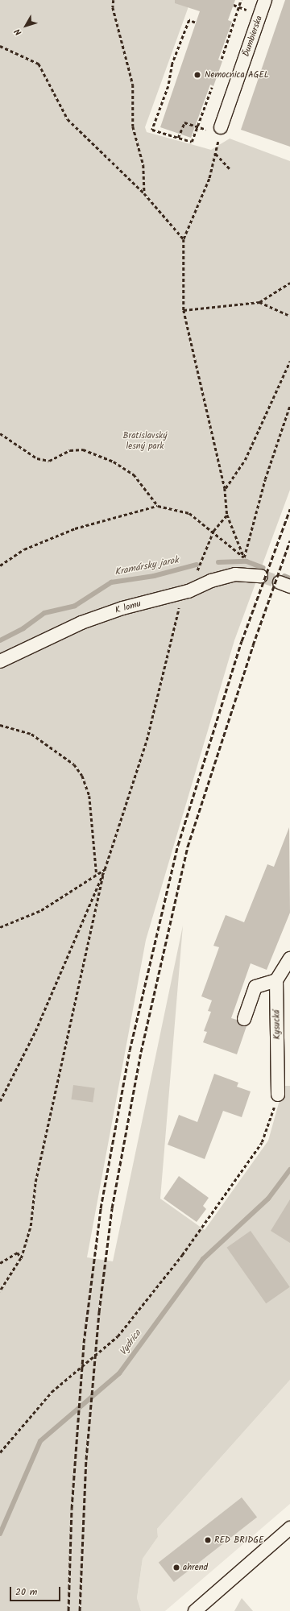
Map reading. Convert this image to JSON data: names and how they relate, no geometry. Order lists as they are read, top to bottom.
{
  "streets": {
    "street": ["Ďumbierska", "K lomu", "Kysucká"]
  },
  "water": ["Kramársky jarok", "Vydrica"],
  "parks": ["Bratislavský lesný park"],
  "places": ["Nemocnica AGEL", "RED BRIDGE", "ahrend"],
  "scale_bar": "20 m",
  "north": "bottom left"
}
